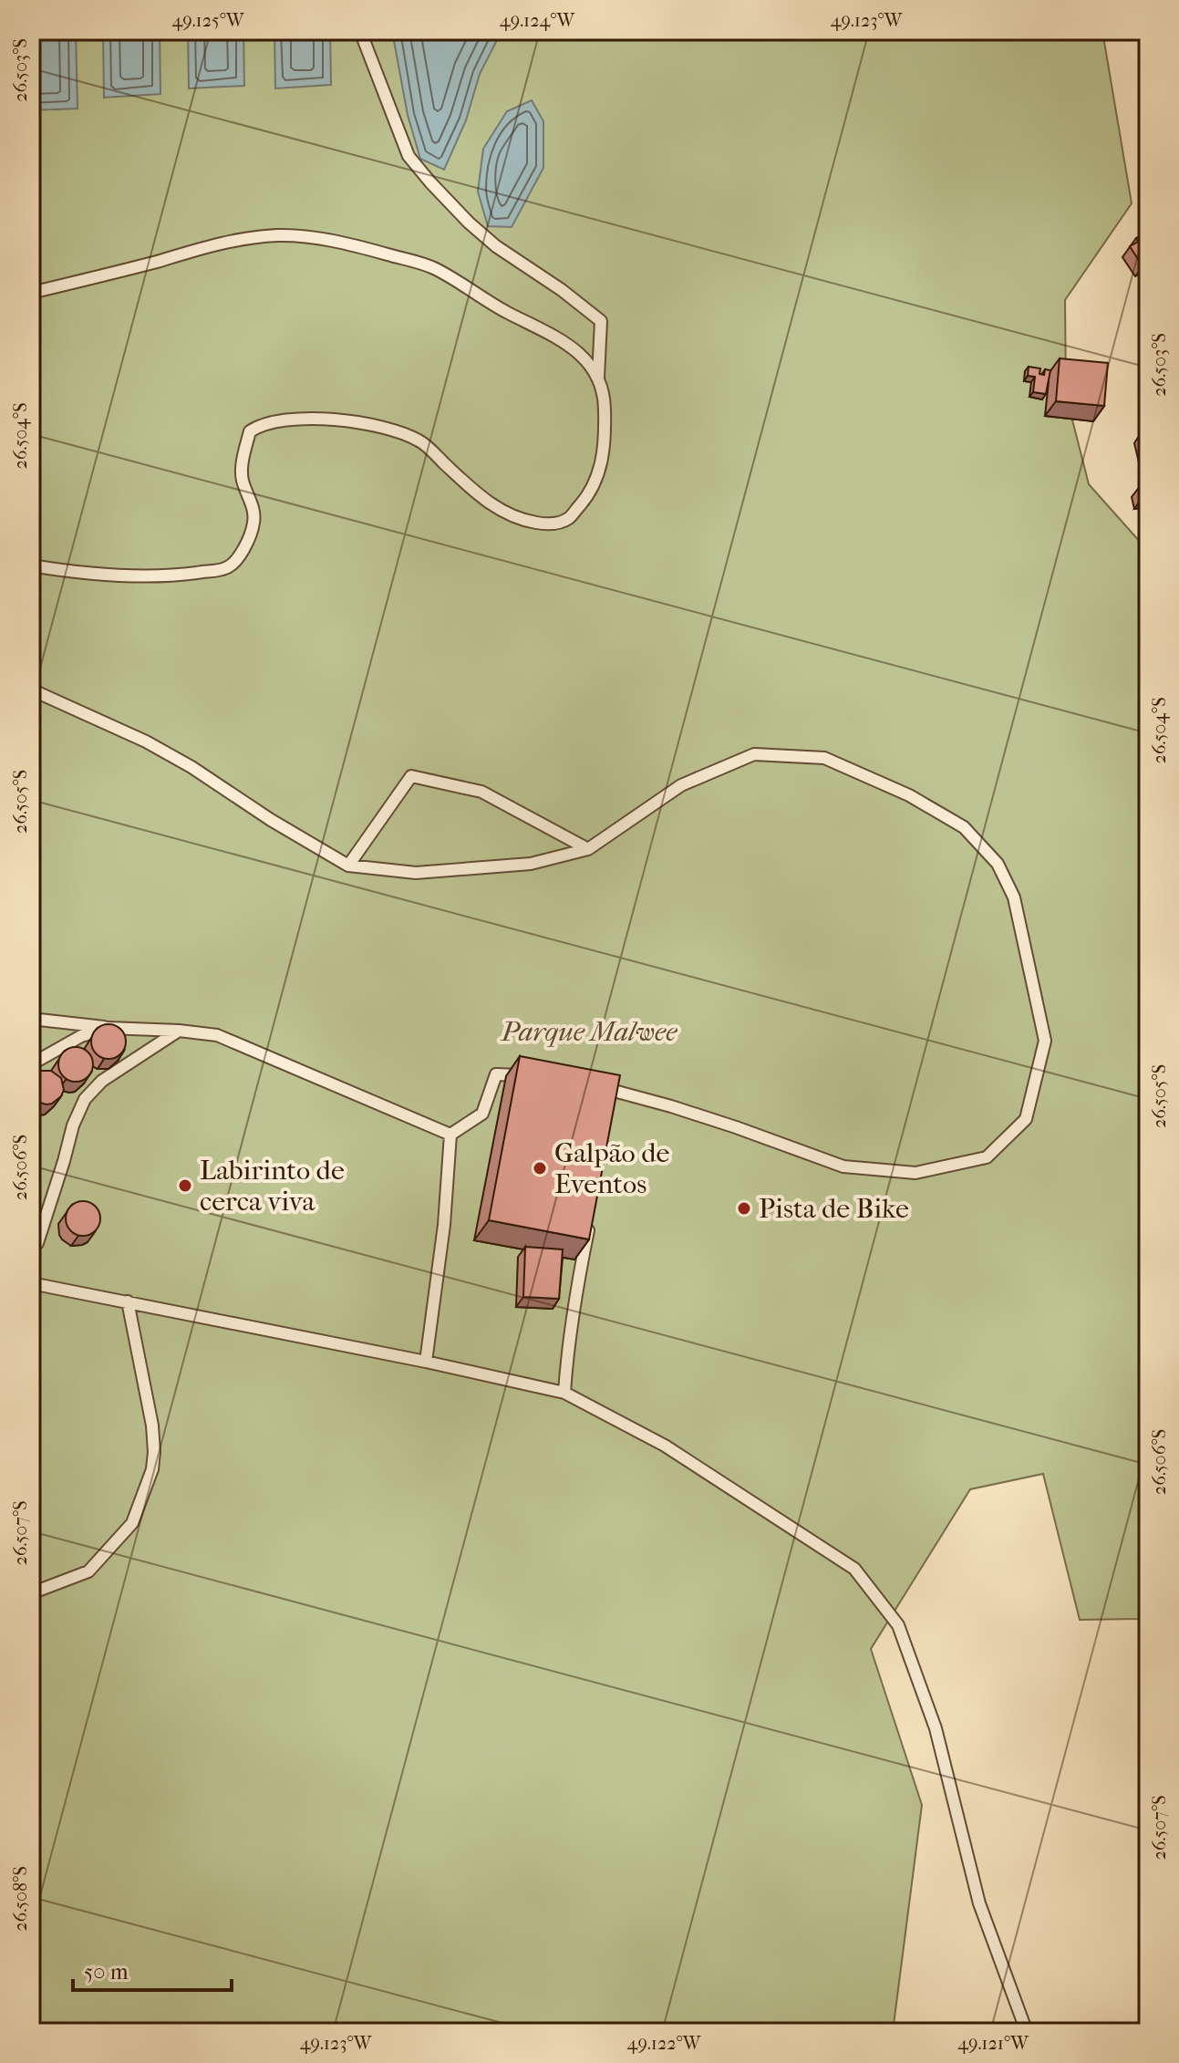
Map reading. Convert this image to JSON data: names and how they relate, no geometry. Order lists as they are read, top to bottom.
{
  "parks": ["Parque Malwee"],
  "places": ["Galpão de Eventos", "Labirinto de cerca viva", "Pista de Bike"],
  "scale_bar": "50 m",
  "coordinates": [
    "49.125°W",
    "49.124°W",
    "49.123°W",
    "26.503°S",
    "26.504°S",
    "26.505°S",
    "26.506°S",
    "26.507°S",
    "26.508°S",
    "49.122°W",
    "49.121°W"
  ]
}
